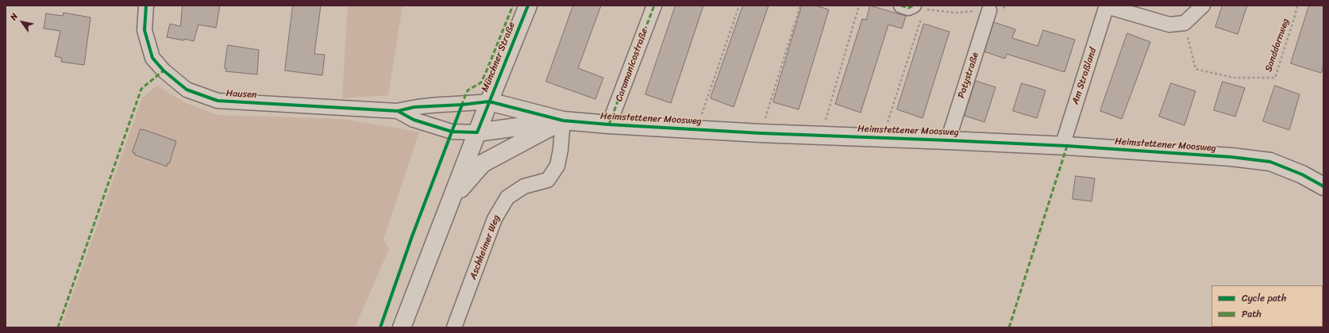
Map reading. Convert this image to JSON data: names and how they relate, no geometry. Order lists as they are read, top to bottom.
{
  "streets": {
    "street": [
      "Münchner Straße",
      "Caramanicostraße",
      "Patystraße",
      "Am Straßland",
      "Hausen",
      "Heimstettener Moosweg",
      "Aschheimer Weg"
    ],
    "path": ["Sanddornweg"]
  },
  "crossings": [
    ["Münchner Straße", "Hausen"],
    ["Münchner Straße", "Heimstettener Moosweg"],
    ["Caramanicostraße", "Heimstettener Moosweg"],
    ["Patystraße", "Heimstettener Moosweg"],
    ["Am Straßland", "Heimstettener Moosweg"],
    ["Hausen", "Heimstettener Moosweg"],
    ["Heimstettener Moosweg", "Aschheimer Weg"]
  ],
  "legend": ["Cycle path", "Path"],
  "north": "top left"
}
